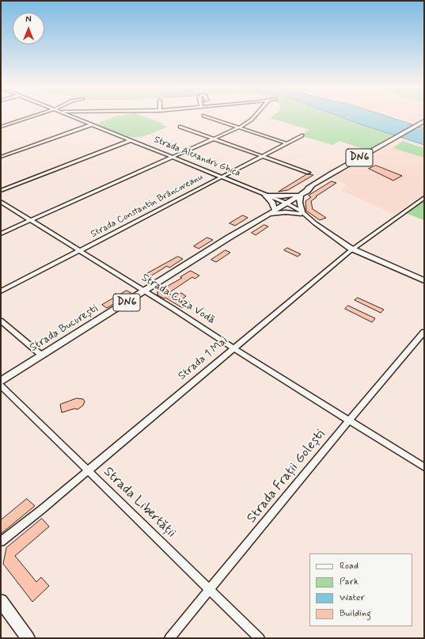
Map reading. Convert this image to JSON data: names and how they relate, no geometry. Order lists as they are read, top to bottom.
{
  "streets": {
    "main road": ["DN6", "Strada București"],
    "street": [
      "Strada Alexandru Ghica",
      "Strada Constantin Brâncoveanu",
      "Strada Cuza Vodă",
      "Strada 1 Mai",
      "Strada Frații Golești",
      "Strada Libertății"
    ]
  },
  "crossings": [
    ["Strada Alexandru Ghica", "Strada Constantin Brâncoveanu"],
    ["Strada Alexandru Ghica", "Strada București"],
    ["Strada Alexandru Ghica", "Strada 1 Mai"],
    ["Strada Constantin Brâncoveanu", "Strada Cuza Vodă"],
    ["Strada Cuza Vodă", "Strada București"],
    ["Strada Cuza Vodă", "Strada 1 Mai"],
    ["Strada Cuza Vodă", "Strada Frații Golești"],
    ["Strada 1 Mai", "Strada Libertății"],
    ["Strada Frații Golești", "Strada Libertății"]
  ],
  "legend": [
    "Road",
    "Park",
    "Water",
    "Building"
  ],
  "north": "top"
}
